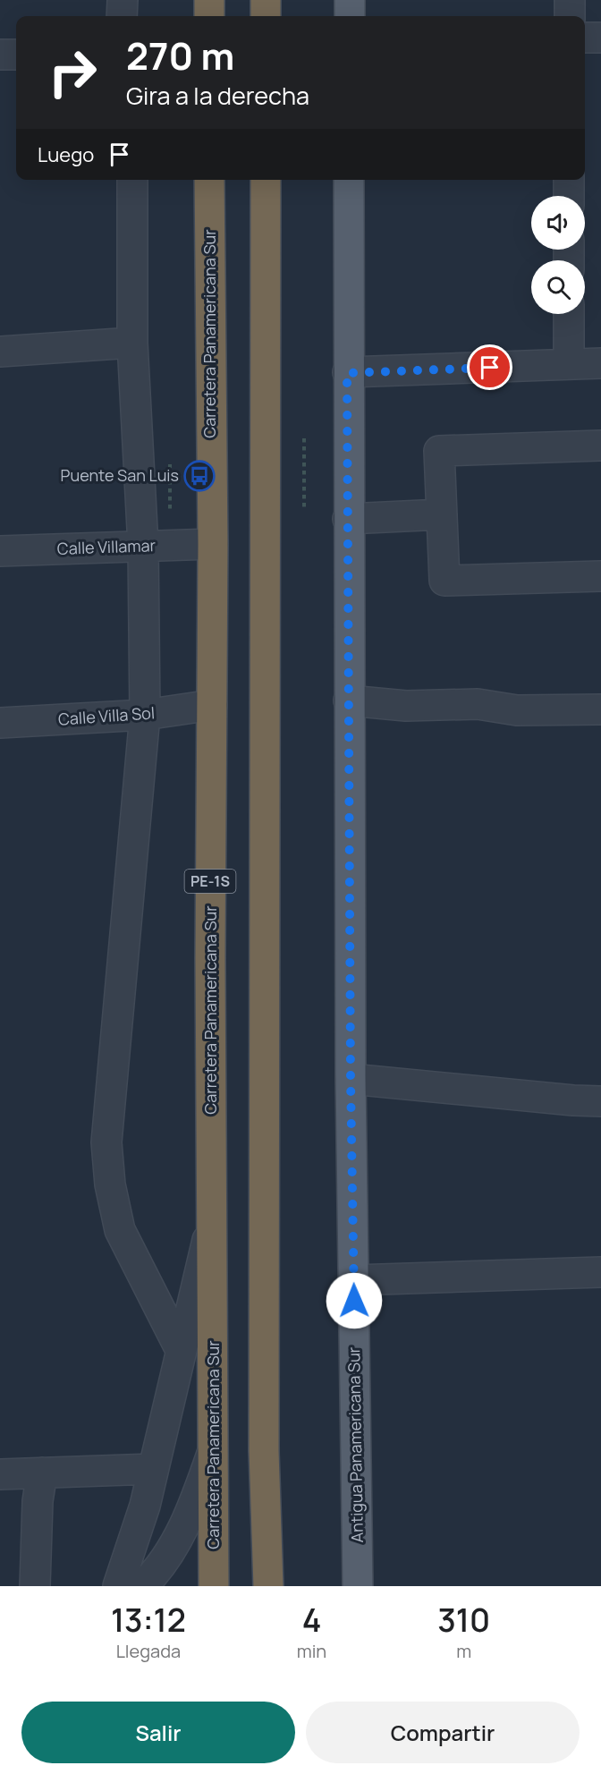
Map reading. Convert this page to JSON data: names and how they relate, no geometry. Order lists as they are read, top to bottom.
{
  "streets": {
    "highway": ["Carretera Panamericana Sur", "PE-1S"],
    "main road": ["Antigua Panamericana Sur"],
    "street": ["Calle Villamar", "Calle Villa Sol"]
  },
  "crossings": [
    ["Carretera Panamericana Sur", "Calle Villamar"],
    ["Carretera Panamericana Sur", "Calle Villa Sol"]
  ],
  "places": {
    "bus stop": ["Puente San Luis"]
  },
  "page": {
    "turn": ["270 m", "Gira a la derecha"],
    "then": "Luego",
    "eta": [
      "13:12",
      "Llegada",
      "4",
      "min",
      "310",
      "m"
    ],
    "buttons": ["Salir", "Compartir"]
  }
}
